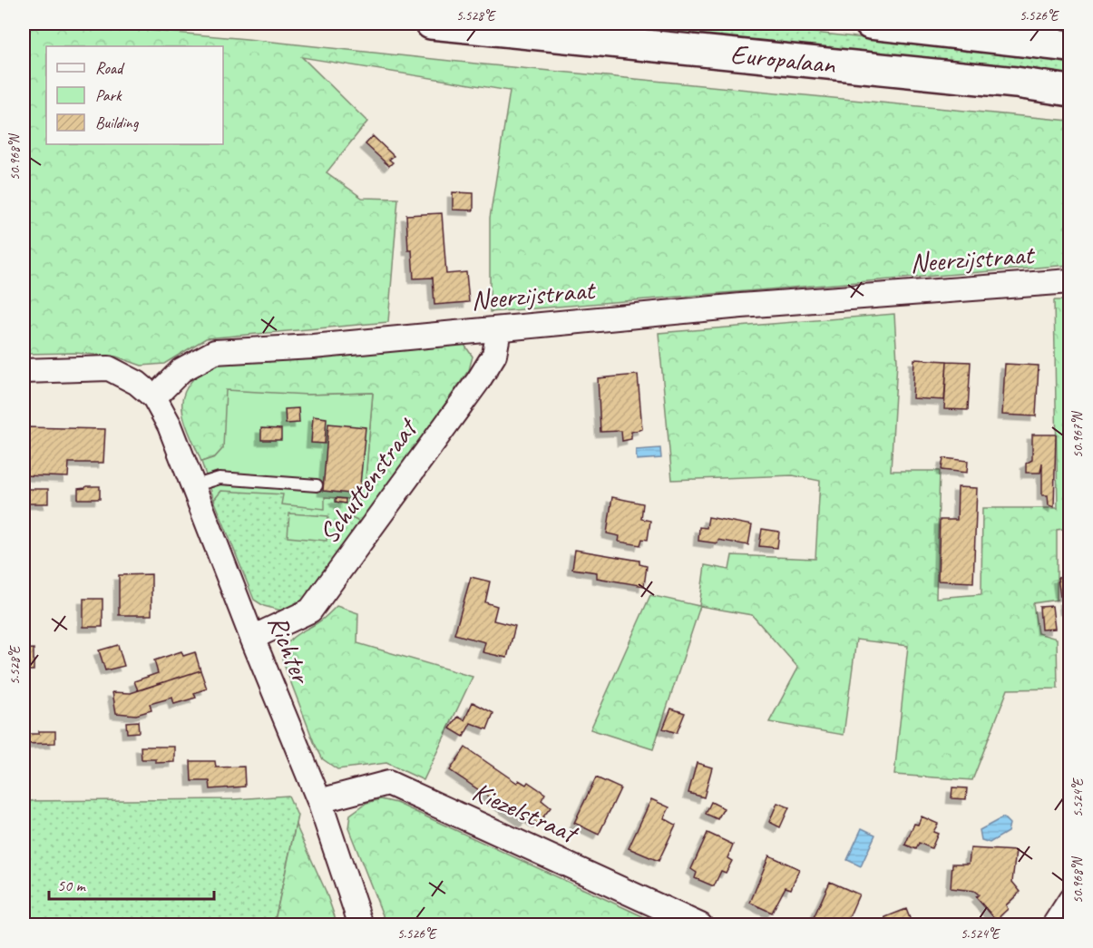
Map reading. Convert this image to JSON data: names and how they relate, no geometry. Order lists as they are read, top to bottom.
{
  "streets": {
    "highway": ["Europalaan"],
    "street": [
      "Neerzijstraat",
      "Schuttenstraat",
      "Richter",
      "Kiezelstraat"
    ]
  },
  "crossings": [
    ["Neerzijstraat", "Schuttenstraat"],
    ["Neerzijstraat", "Richter"],
    ["Schuttenstraat", "Richter"],
    ["Richter", "Kiezelstraat"]
  ],
  "legend": ["Road", "Park", "Building"],
  "scale_bar": "50 m",
  "coordinates": [
    "5.528°E",
    "5.526°E",
    "50.968°N",
    "50.967°N",
    "5.524°E"
  ]
}
